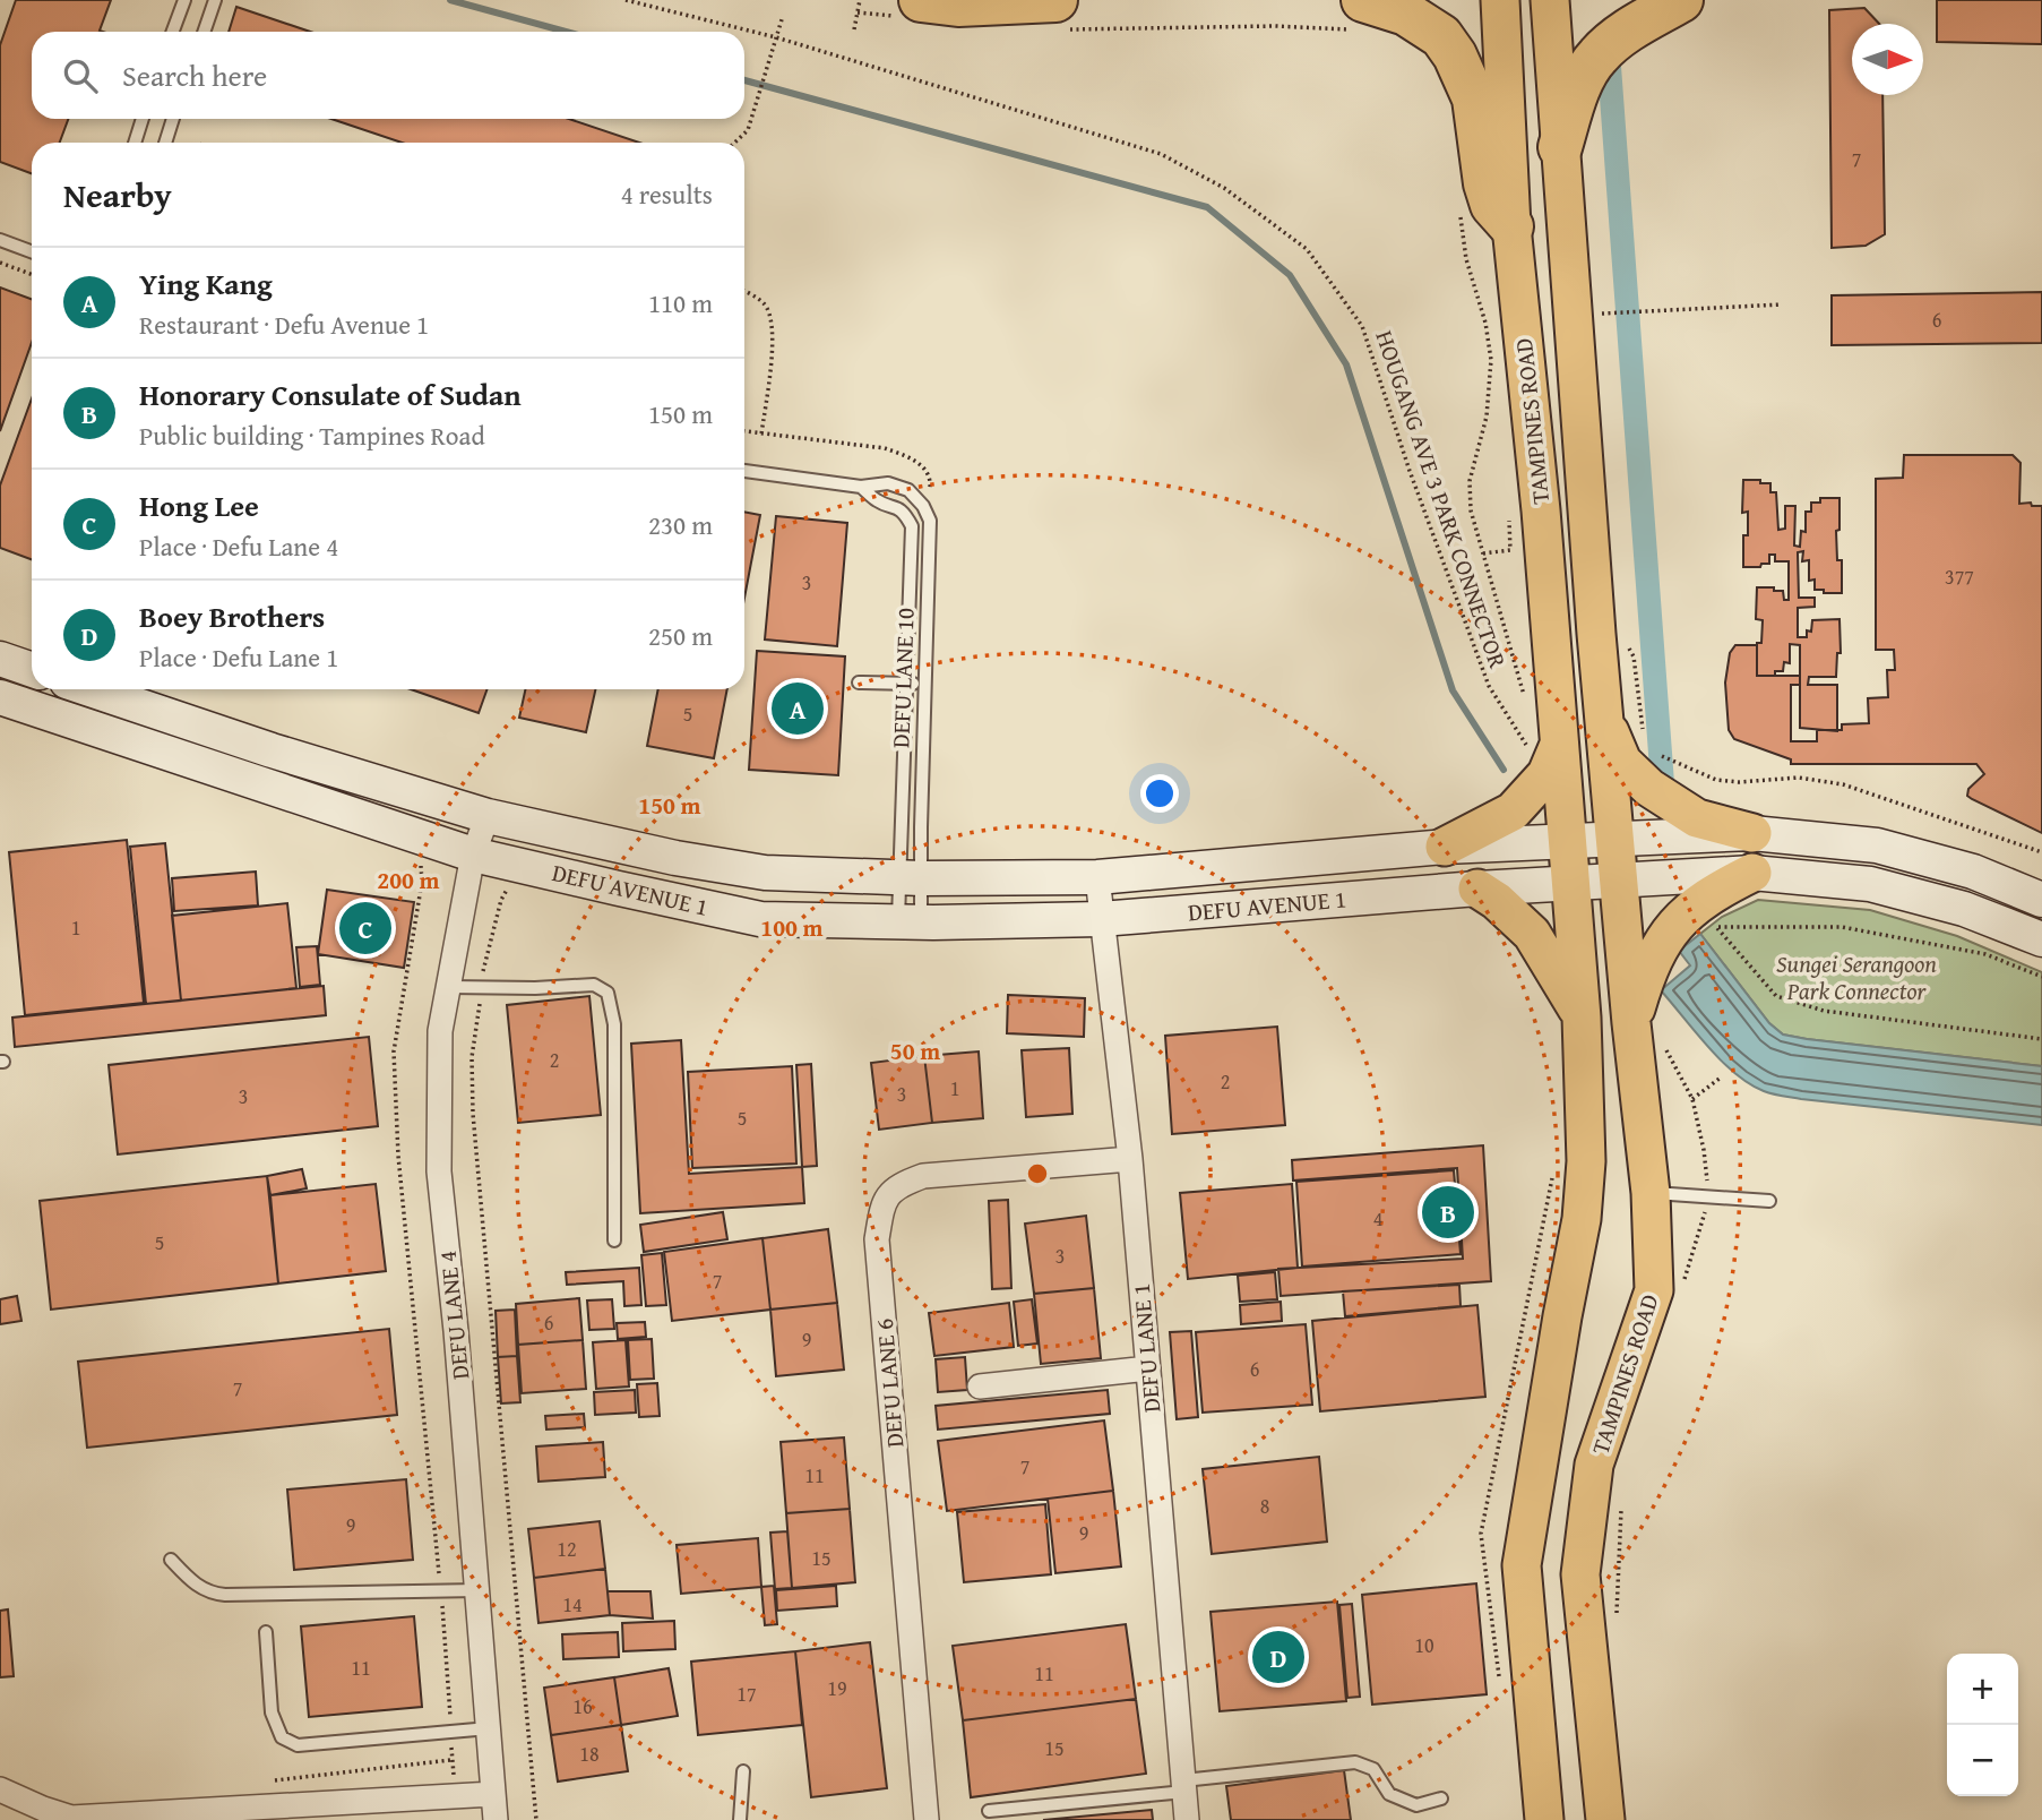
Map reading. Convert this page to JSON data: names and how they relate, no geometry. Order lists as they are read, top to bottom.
{
  "streets": {
    "main road": ["TAMPINES ROAD", "DEFU AVENUE 1"],
    "street": ["DEFU LANE 4", "DEFU LANE 1", "DEFU LANE 6"],
    "lane": ["DEFU LANE 10"],
    "path": ["HOUGANG AVE 3 PARK CONNECTOR"]
  },
  "crossings": [
    ["TAMPINES ROAD", "HOUGANG AVE 3 PARK CONNECTOR"],
    ["TAMPINES ROAD", "DEFU AVENUE 1"],
    ["DEFU LANE 10", "DEFU AVENUE 1"],
    ["DEFU AVENUE 1", "DEFU LANE 4"],
    ["DEFU AVENUE 1", "DEFU LANE 1"],
    ["DEFU LANE 1", "DEFU LANE 6"]
  ],
  "parks": ["Sungei Serangoon Park Connector"],
  "house_numbers": [
    "7",
    "6",
    "377",
    "3",
    "5",
    "1",
    "2",
    "2",
    "1",
    "3",
    "3",
    "5",
    "4",
    "5",
    "3",
    "7",
    "6",
    "9",
    "6",
    "7",
    "7",
    "11",
    "8",
    "9",
    "9",
    "12",
    "15",
    "14",
    "10",
    "11",
    "11",
    "19",
    "17",
    "16",
    "15",
    "18"
  ],
  "north": "right",
  "page": {
    "search": "Search here",
    "heading": ["Nearby", "4 results"],
    "list": [
      {
        "mark": "A",
        "name": "Ying Kang",
        "note": "Restaurant · Defu Avenue 1",
        "value": "110 m"
      },
      {
        "mark": "B",
        "name": "Honorary Consulate of Sudan",
        "note": "Public building · Tampines Road",
        "value": "150 m"
      },
      {
        "mark": "C",
        "name": "Hong Lee",
        "note": "Place · Defu Lane 4",
        "value": "230 m"
      },
      {
        "mark": "D",
        "name": "Boey Brothers",
        "note": "Place · Defu Lane 1",
        "value": "250 m"
      }
    ],
    "pins": [
      "A",
      "C",
      "B",
      "D"
    ],
    "map_buttons": ["+", "−"]
  },
  "rings": [
    "150 m",
    "200 m",
    "100 m",
    "50 m"
  ]
}
